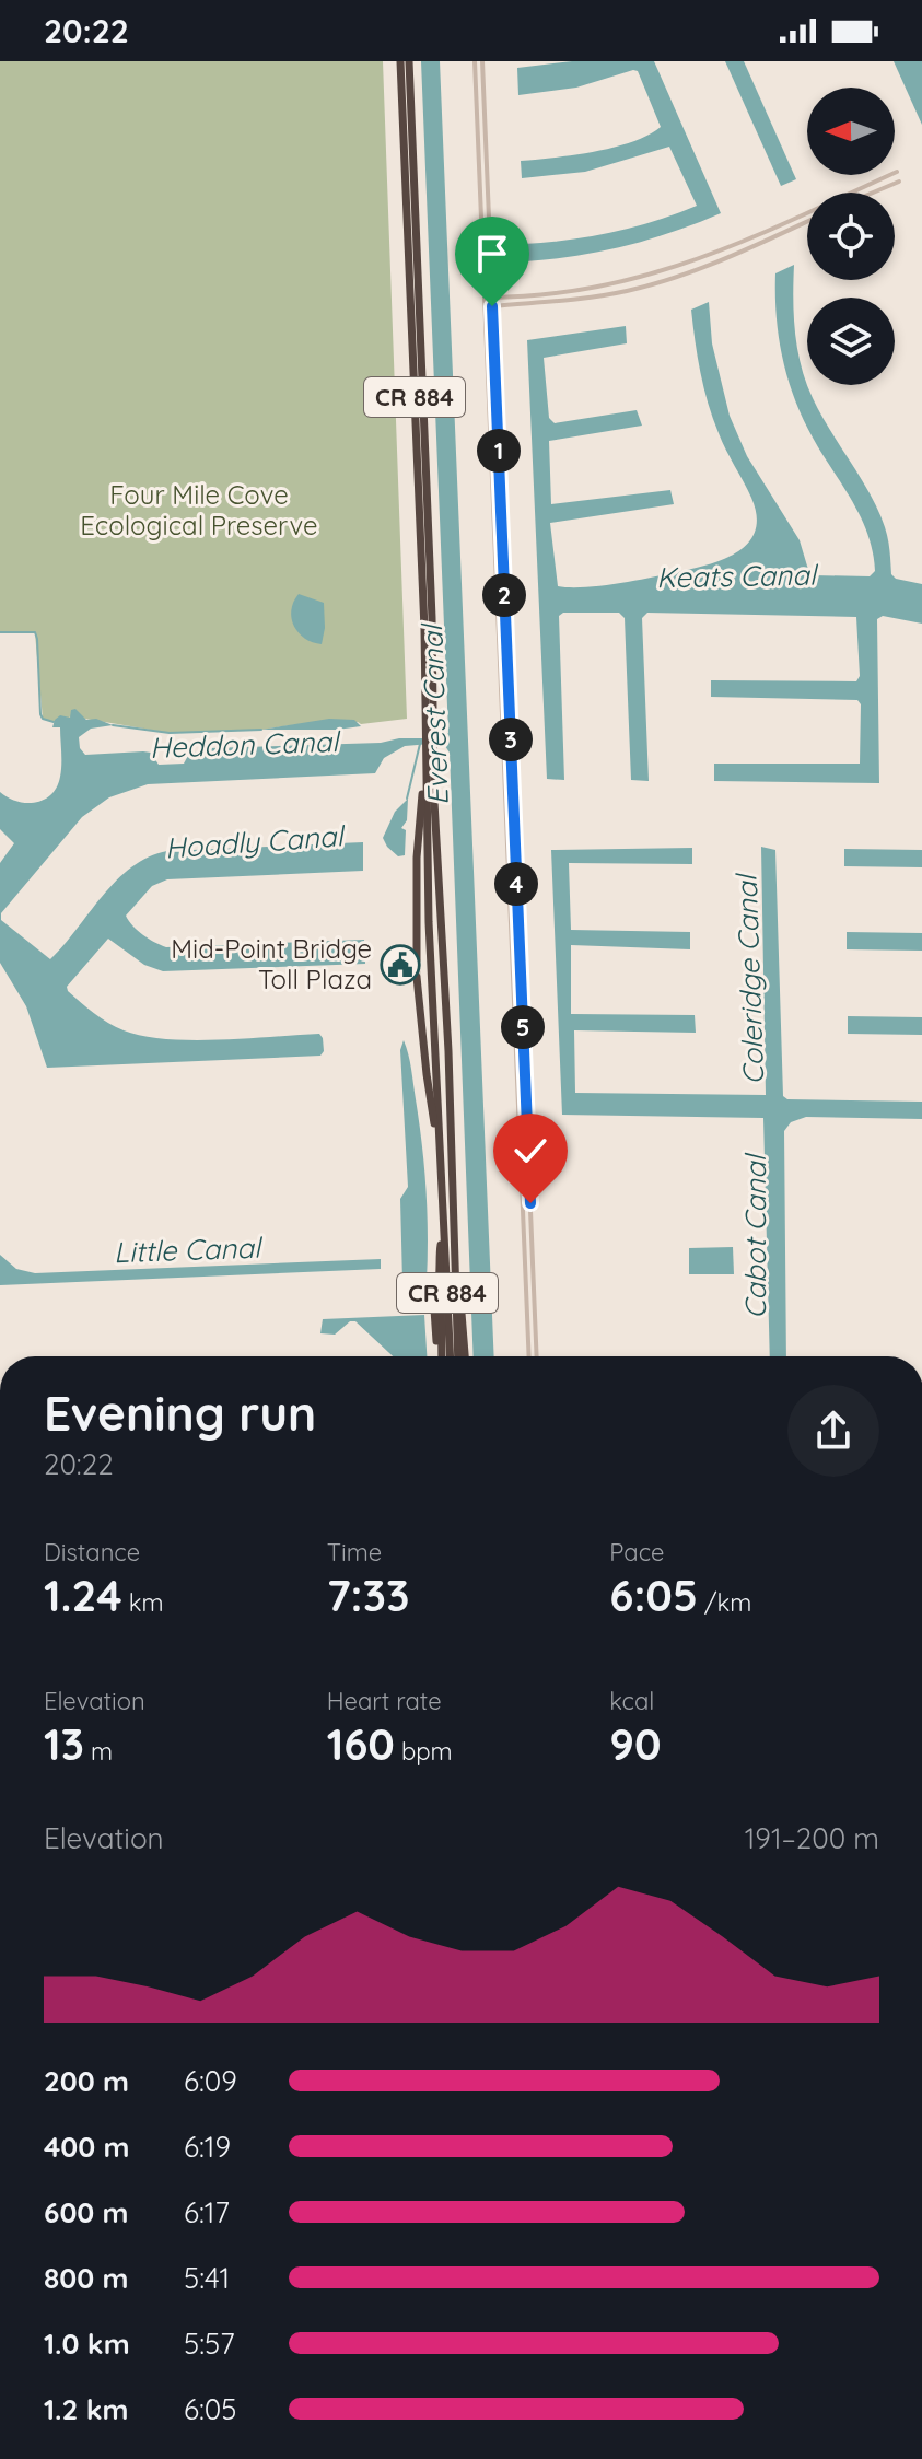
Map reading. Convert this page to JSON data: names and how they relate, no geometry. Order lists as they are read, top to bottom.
{
  "streets": {
    "highway": ["CR 884"]
  },
  "water": [
    "Keats Canal",
    "Everest Canal",
    "Heddon Canal",
    "Hoadly Canal",
    "Coleridge Canal",
    "Cabot Canal",
    "Little Canal"
  ],
  "parks": ["Four Mile Cove Ecological Preserve"],
  "places": {
    "public building": ["Mid-Point Bridge Toll Plaza"]
  },
  "north": "left",
  "page": {
    "status": "20:22",
    "pins": [
      "1",
      "2",
      "3",
      "4",
      "5"
    ],
    "heading": ["Evening run", "20:22"],
    "stats": [
      ["Distance", "1.24 km"],
      ["Time", "7:33"],
      ["Pace", "6:05 /km"],
      ["Elevation", "13 m"],
      ["Heart rate", "160 bpm"],
      ["kcal", "90"]
    ],
    "chart": ["Elevation", "191–200 m"],
    "list": [
      {
        "name": "200 m",
        "note": "6:09"
      },
      {
        "name": "400 m",
        "note": "6:19"
      },
      {
        "name": "600 m",
        "note": "6:17"
      },
      {
        "name": "800 m",
        "note": "5:41"
      },
      {
        "name": "1.0 km",
        "note": "5:57"
      },
      {
        "name": "1.2 km",
        "note": "6:05"
      }
    ]
  }
}
